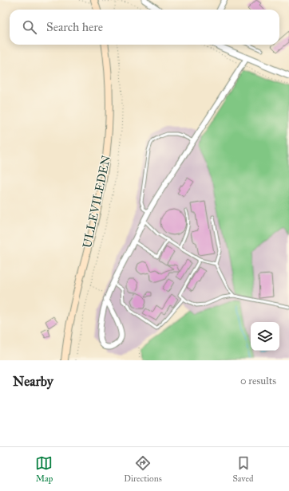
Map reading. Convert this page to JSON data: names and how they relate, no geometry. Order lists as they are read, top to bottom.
{
  "streets": {
    "main road": ["ULLEVILEDEN"]
  },
  "page": {
    "search": "Search here",
    "heading": ["Nearby", "0 results"],
    "nav": ["Map", "Directions", "Saved"]
  }
}
